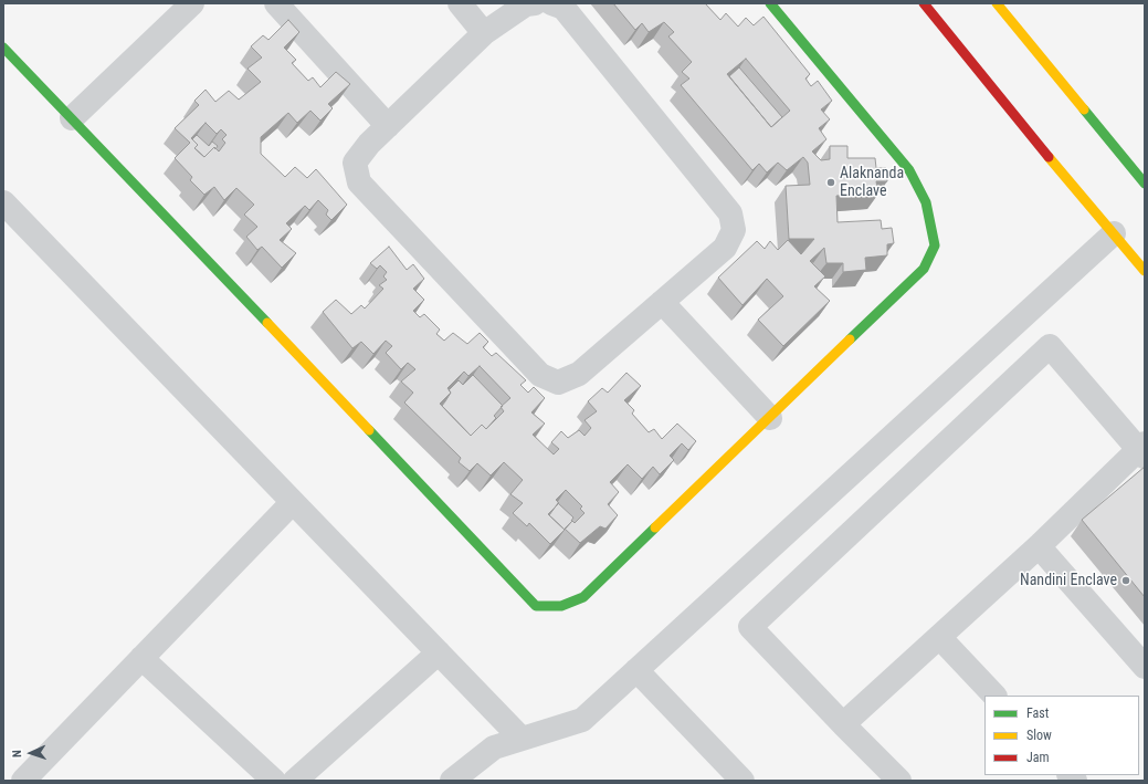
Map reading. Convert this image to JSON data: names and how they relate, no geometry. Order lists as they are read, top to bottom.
{
  "places": ["Alaknanda Enclave", "Nandini Enclave"],
  "legend": ["Fast", "Slow", "Jam"],
  "north": "left"
}
